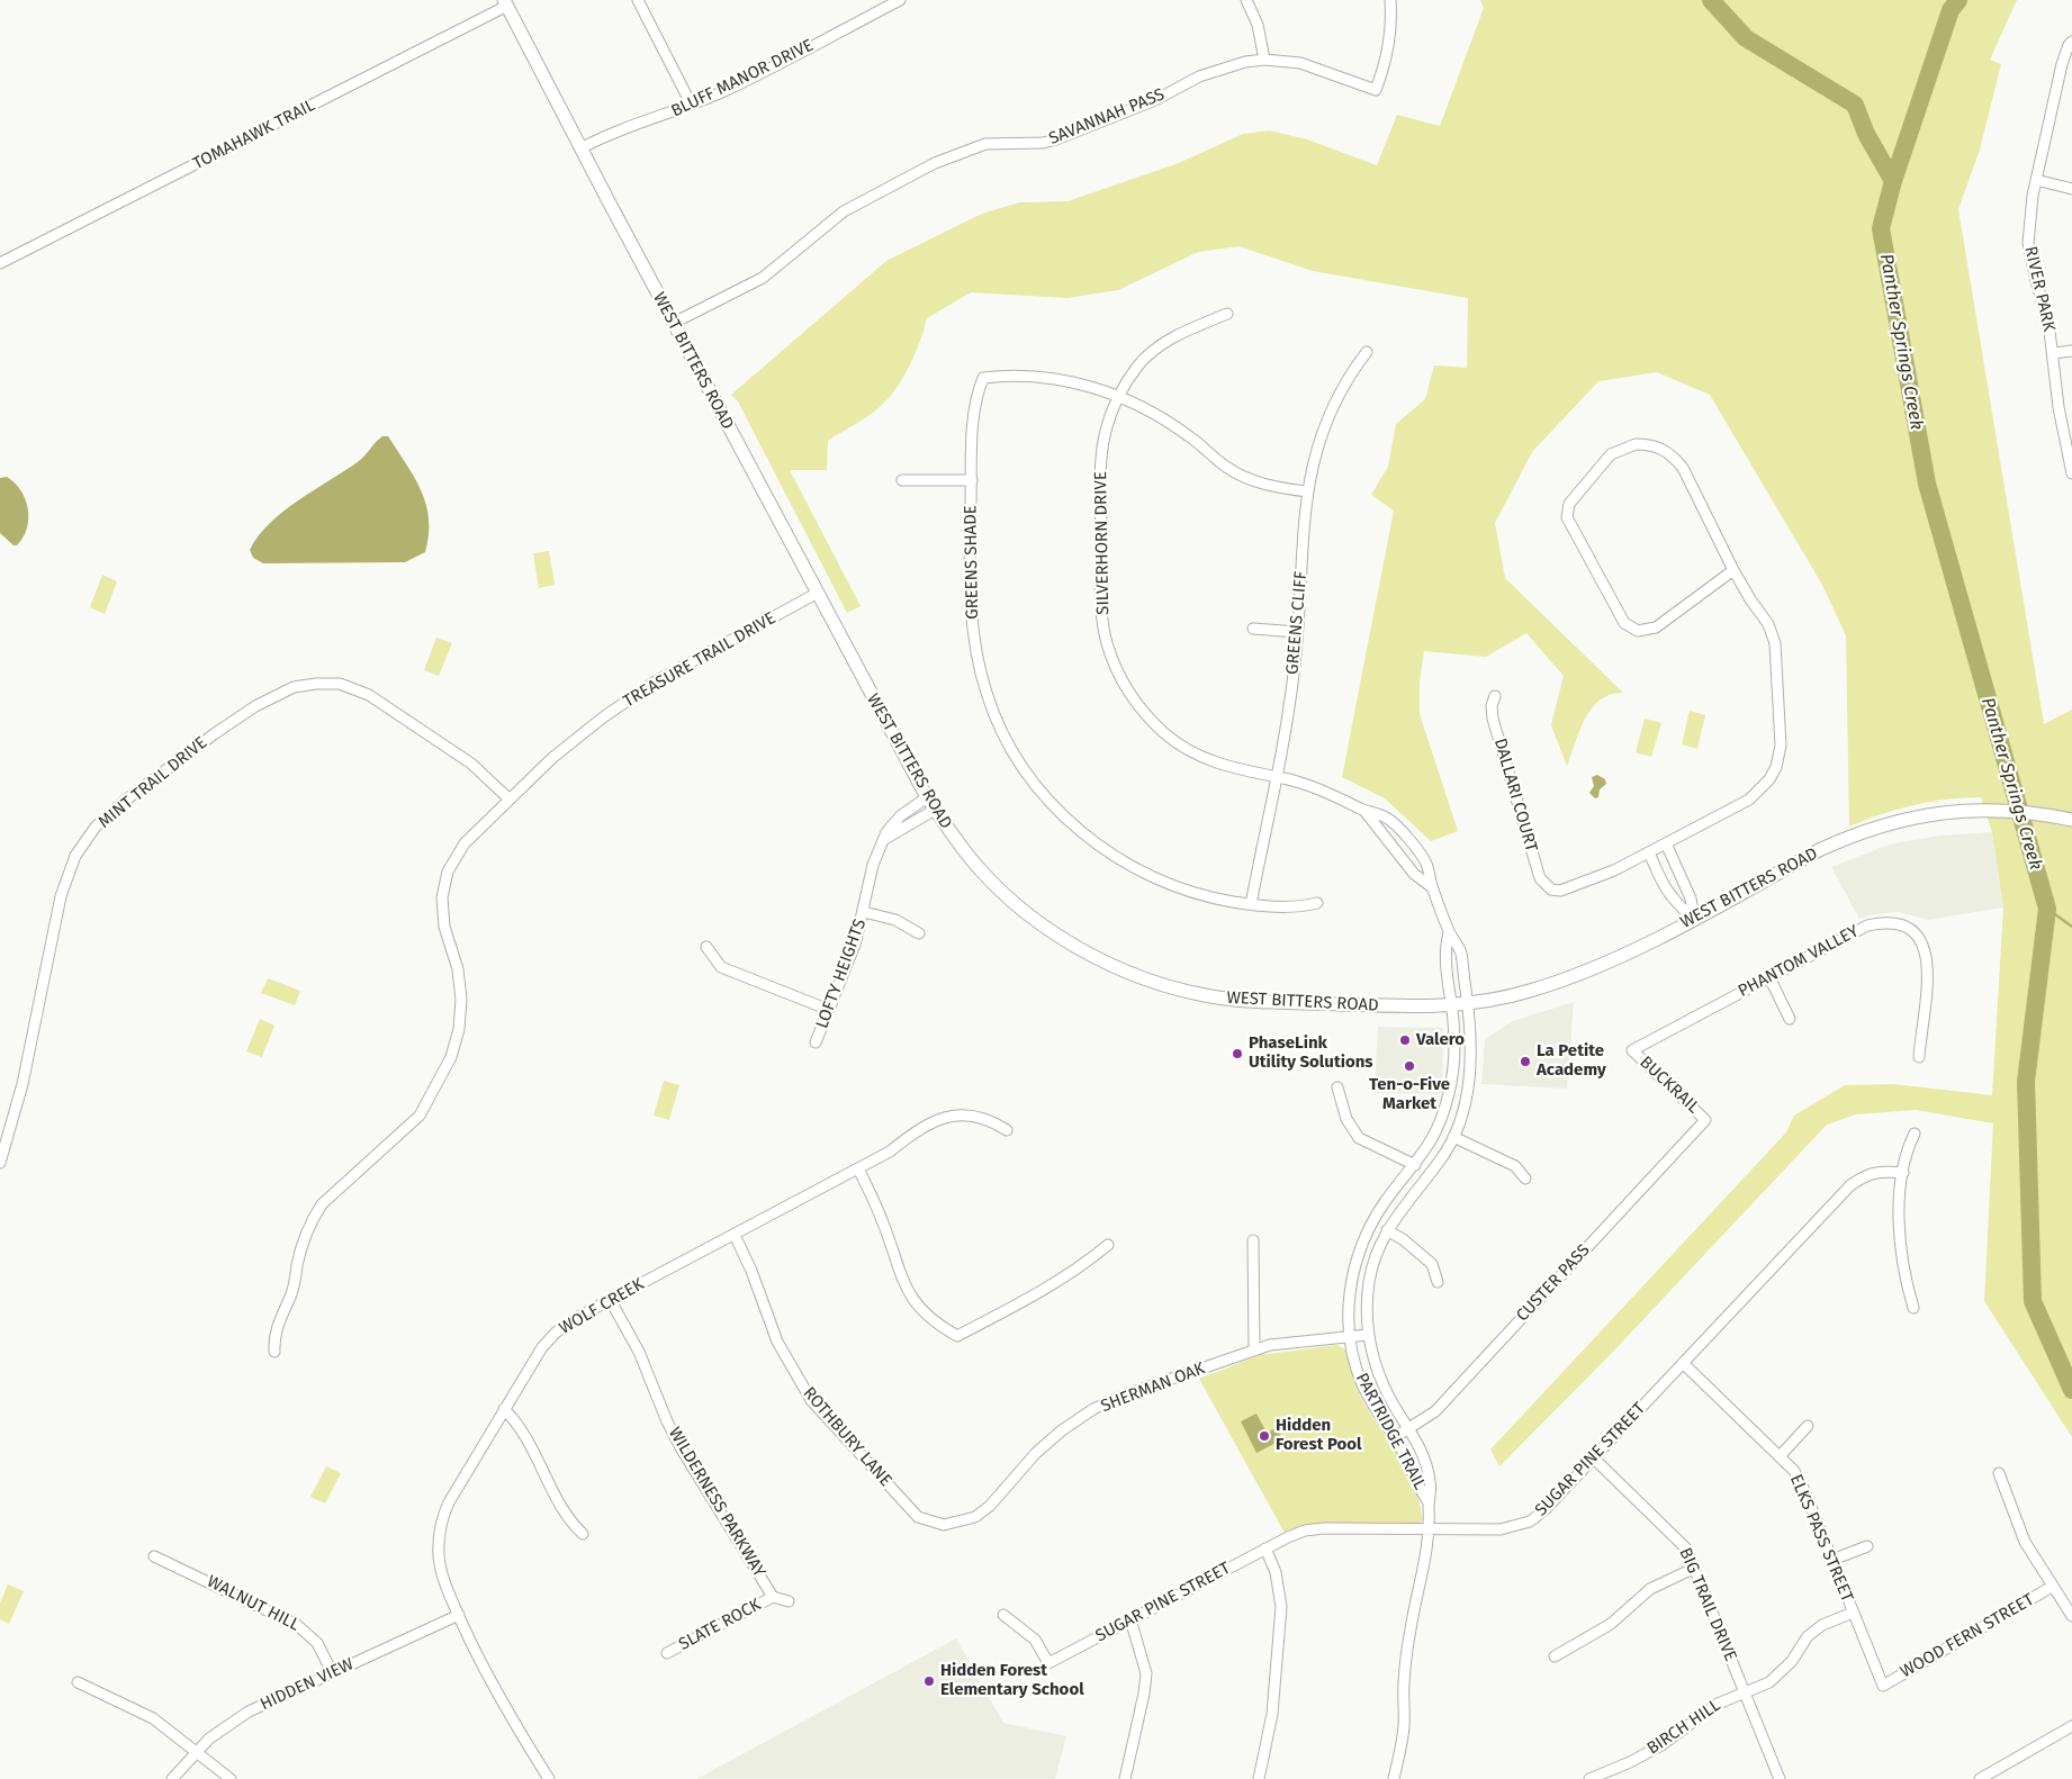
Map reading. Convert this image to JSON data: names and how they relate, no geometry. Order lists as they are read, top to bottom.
{
  "streets": {
    "main road": ["WEST BITTERS ROAD"],
    "street": [
      "BLUFF MANOR DRIVE",
      "SAVANNAH PASS",
      "TOMAHAWK TRAIL",
      "RIVER PARK",
      "SILVERHORN DRIVE",
      "GREENS SHADE",
      "GREENS CLIFF",
      "TREASURE TRAIL DRIVE",
      "MINT TRAIL DRIVE",
      "DALLARI COURT",
      "PHANTOM VALLEY",
      "LOFTY HEIGHTS",
      "BUCKRAIL",
      "CUSTER PASS",
      "WOLF CREEK",
      "SHERMAN OAK",
      "PARTRIDGE TRAIL",
      "ROTHBURY LANE",
      "SUGAR PINE STREET",
      "WILDERNESS PARKWAY",
      "ELKS PASS STREET",
      "WALNUT HILL",
      "BIG TRAIL DRIVE",
      "SLATE ROCK",
      "WOOD FERN STREET",
      "HIDDEN VIEW",
      "BIRCH HILL"
    ]
  },
  "crossings": [
    ["BLUFF MANOR DRIVE", "WEST BITTERS ROAD"],
    ["SAVANNAH PASS", "WEST BITTERS ROAD"],
    ["TOMAHAWK TRAIL", "WEST BITTERS ROAD"],
    ["WEST BITTERS ROAD", "SILVERHORN DRIVE"],
    ["WEST BITTERS ROAD", "TREASURE TRAIL DRIVE"],
    ["WEST BITTERS ROAD", "LOFTY HEIGHTS"],
    ["WEST BITTERS ROAD", "PARTRIDGE TRAIL"],
    ["SILVERHORN DRIVE", "GREENS SHADE"],
    ["SILVERHORN DRIVE", "GREENS CLIFF"],
    ["SILVERHORN DRIVE", "PARTRIDGE TRAIL"],
    ["GREENS SHADE", "GREENS CLIFF"],
    ["TREASURE TRAIL DRIVE", "MINT TRAIL DRIVE"],
    ["PHANTOM VALLEY", "BUCKRAIL"],
    ["BUCKRAIL", "CUSTER PASS"],
    ["CUSTER PASS", "PARTRIDGE TRAIL"],
    ["WOLF CREEK", "ROTHBURY LANE"],
    ["WOLF CREEK", "WILDERNESS PARKWAY"],
    ["WOLF CREEK", "HIDDEN VIEW"],
    ["SHERMAN OAK", "PARTRIDGE TRAIL"],
    ["SHERMAN OAK", "ROTHBURY LANE"],
    ["PARTRIDGE TRAIL", "SUGAR PINE STREET"],
    ["SUGAR PINE STREET", "ELKS PASS STREET"],
    ["SUGAR PINE STREET", "BIG TRAIL DRIVE"],
    ["WILDERNESS PARKWAY", "SLATE ROCK"],
    ["ELKS PASS STREET", "WOOD FERN STREET"],
    ["ELKS PASS STREET", "BIRCH HILL"],
    ["WALNUT HILL", "HIDDEN VIEW"],
    ["BIG TRAIL DRIVE", "BIRCH HILL"]
  ],
  "water": ["Panther Springs Creek"],
  "places": [
    "Valero",
    "PhaseLink Utility Solutions",
    "La Petite Academy",
    "Ten-o-Five Market",
    "Hidden Forest Pool",
    "Hidden Forest Elementary School"
  ]
}
